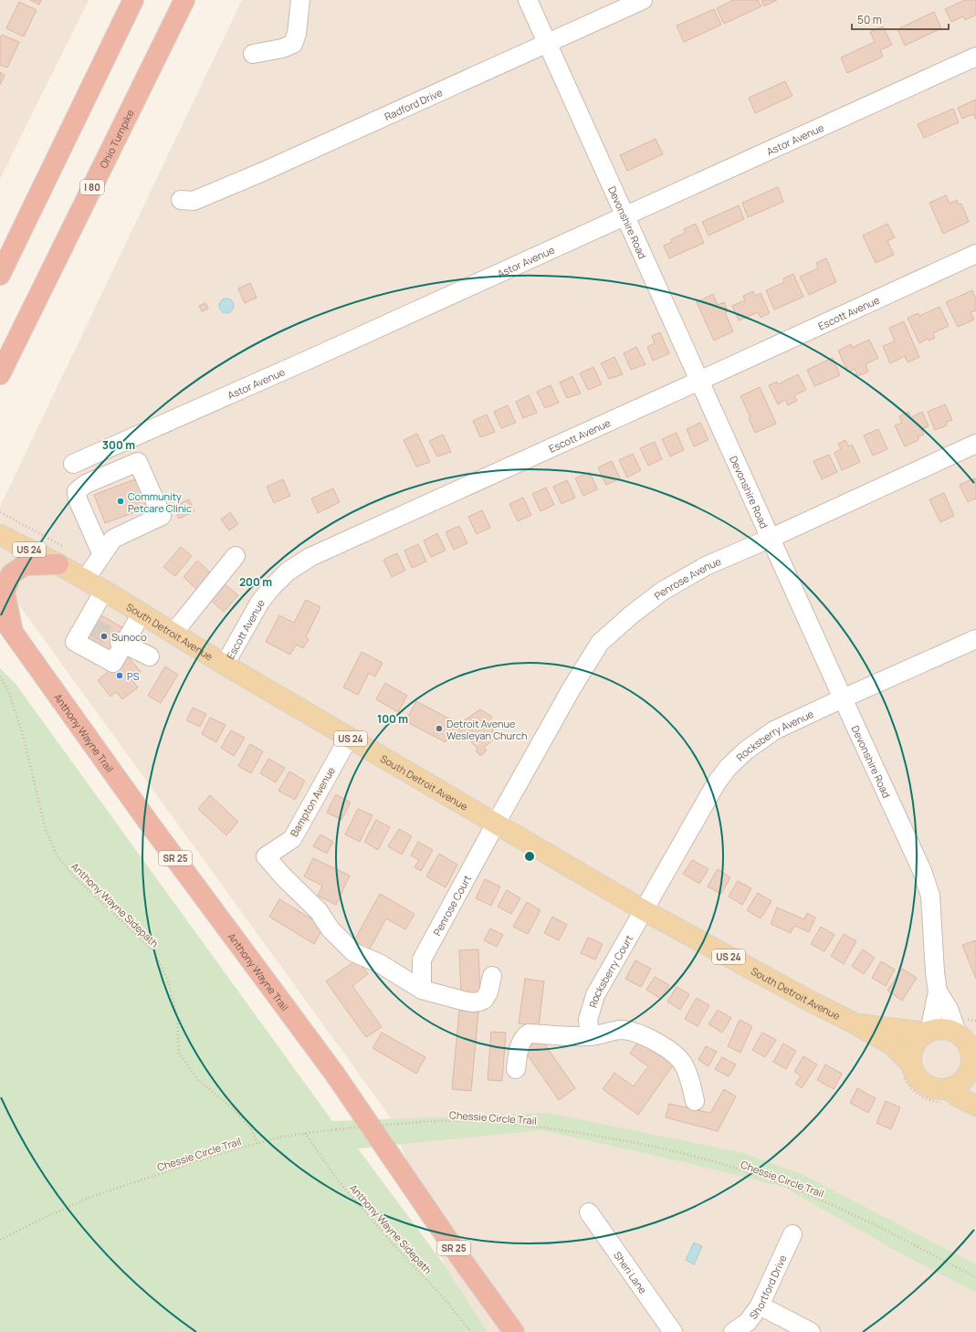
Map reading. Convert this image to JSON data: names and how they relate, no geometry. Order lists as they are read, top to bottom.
{
  "streets": {
    "highway": [
      "Ohio Turnpike",
      "I 80",
      "Anthony Wayne Trail",
      "SR 25"
    ],
    "main road": ["US 24", "South Detroit Avenue"],
    "street": [
      "Radford Drive",
      "Astor Avenue",
      "Devonshire Road",
      "Escott Avenue",
      "Penrose Avenue",
      "Rocksberry Avenue",
      "Bampton Avenue",
      "Penrose Court",
      "Rocksberry Court",
      "Sheri Lane",
      "Shortford Drive"
    ],
    "path": ["Anthony Wayne Sidepath", "Chessie Circle Trail"]
  },
  "crossings": [
    ["Radford Drive", "Devonshire Road"],
    ["Astor Avenue", "Devonshire Road"],
    ["Devonshire Road", "Escott Avenue"],
    ["Devonshire Road", "Penrose Avenue"],
    ["Devonshire Road", "South Detroit Avenue"],
    ["Devonshire Road", "Rocksberry Avenue"],
    ["Escott Avenue", "South Detroit Avenue"],
    ["Penrose Avenue", "South Detroit Avenue"],
    ["Penrose Avenue", "Penrose Court"],
    ["South Detroit Avenue", "Rocksberry Avenue"],
    ["South Detroit Avenue", "Bampton Avenue"],
    ["South Detroit Avenue", "Penrose Court"],
    ["South Detroit Avenue", "Rocksberry Court"],
    ["Rocksberry Avenue", "Rocksberry Court"],
    ["Bampton Avenue", "Penrose Court"],
    ["Anthony Wayne Sidepath", "Chessie Circle Trail"]
  ],
  "places": [
    "Community Petcare Clinic",
    "Sunoco",
    "PS",
    "Detroit Avenue Wesleyan Church"
  ],
  "scale_bar": "50 m",
  "rings": ["300 m", "200 m", "100 m"]
}
